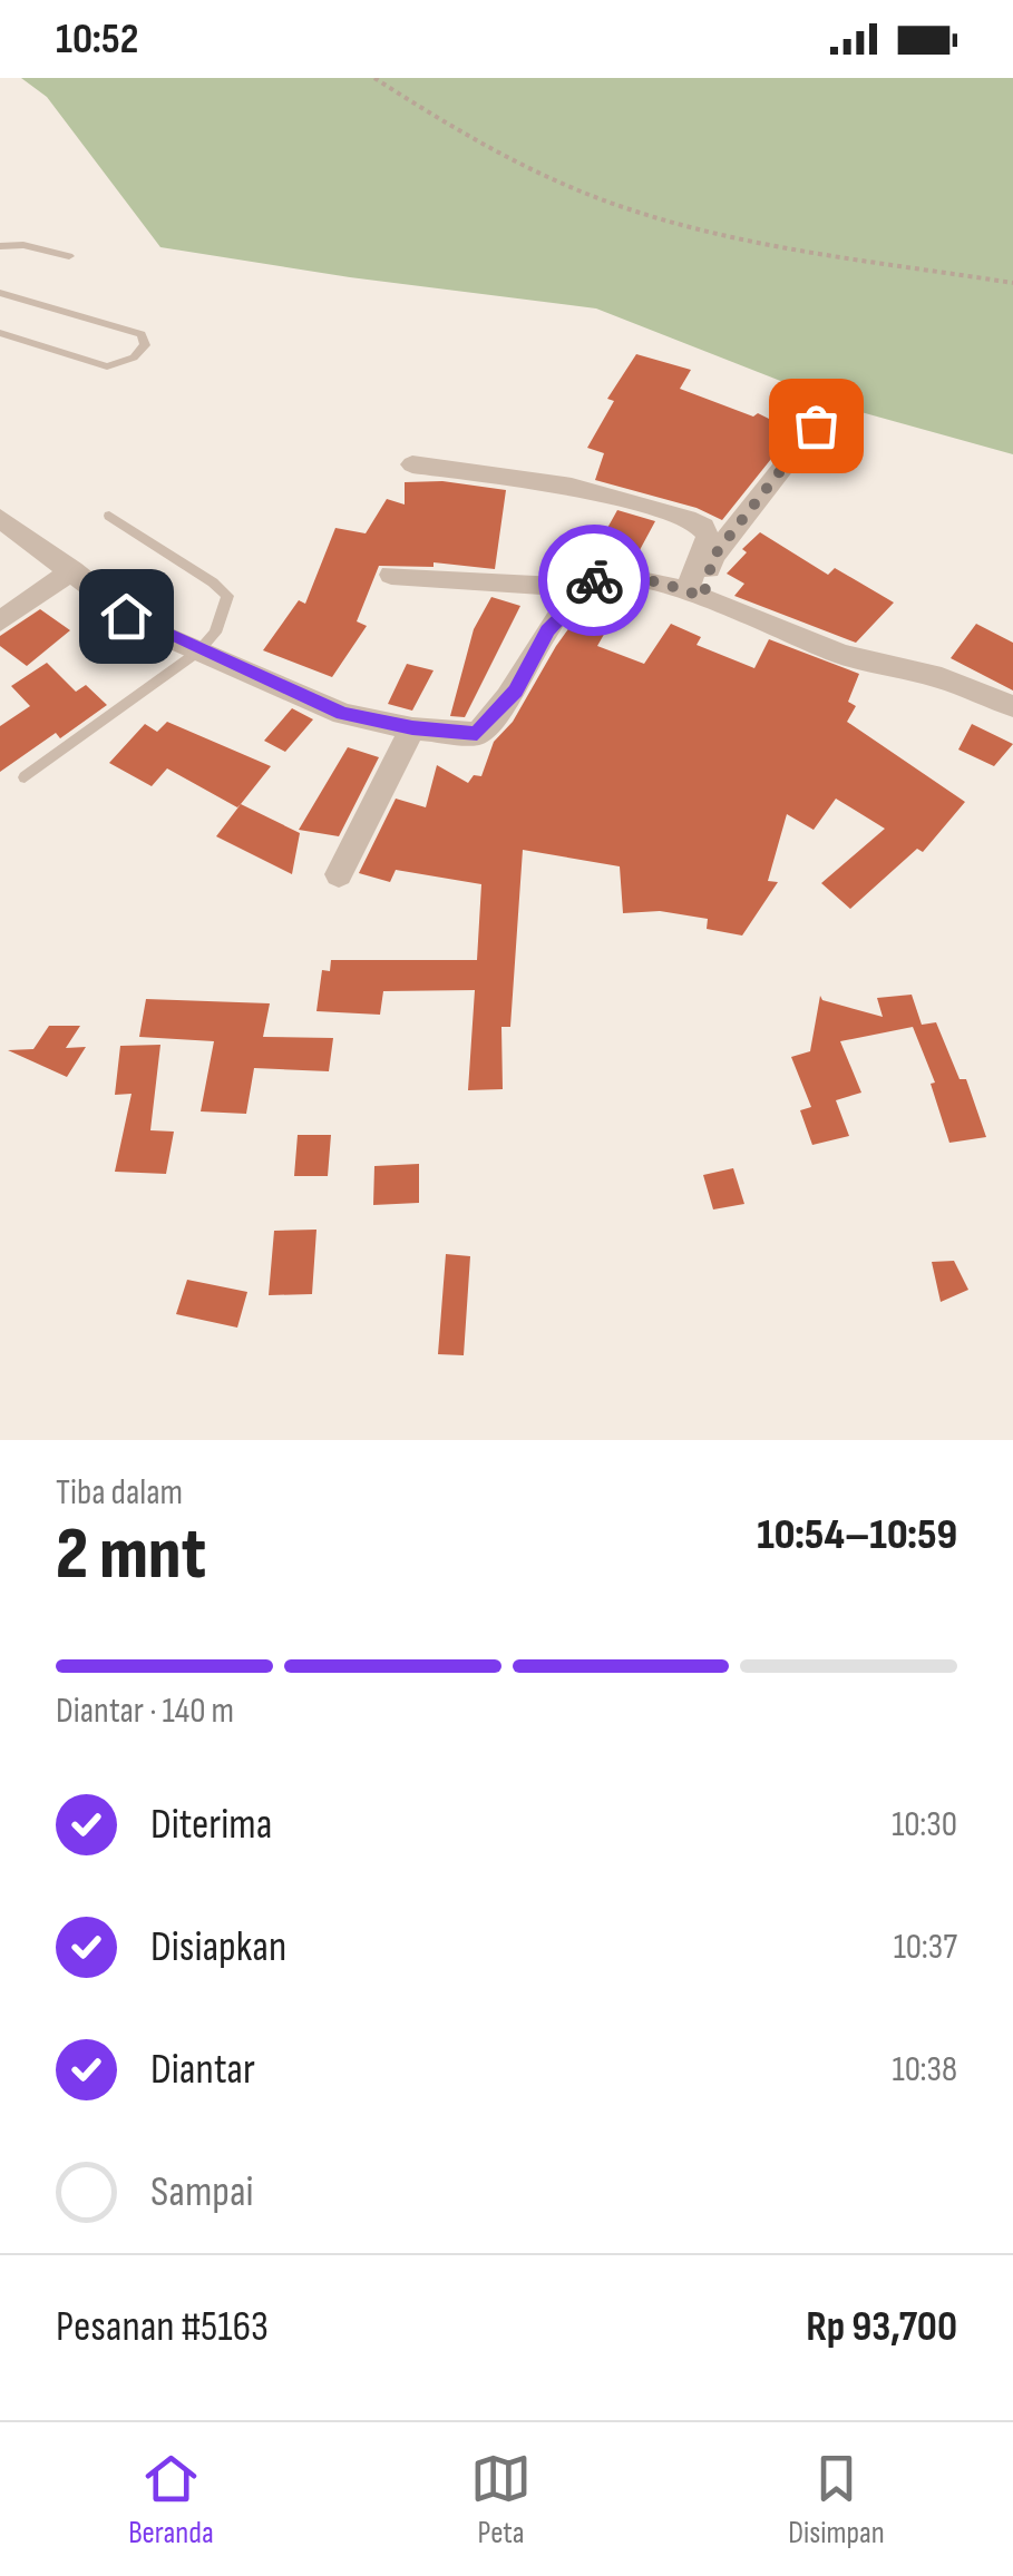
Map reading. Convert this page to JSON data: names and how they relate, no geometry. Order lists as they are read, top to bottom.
{
  "page": {
    "status": "10:52",
    "heading": ["2 mnt", "Tiba dalam", "10:54–10:59"],
    "panel": ["Pesanan #5163", "Rp 93,700"],
    "bar": "Diantar · 140 m",
    "list": [
      ["Diterima", "10:30"],
      ["Disiapkan", "10:37"],
      ["Diantar", "10:38"],
      "Sampai"
    ],
    "tabs": ["Beranda", "Peta", "Disimpan"]
  }
}
